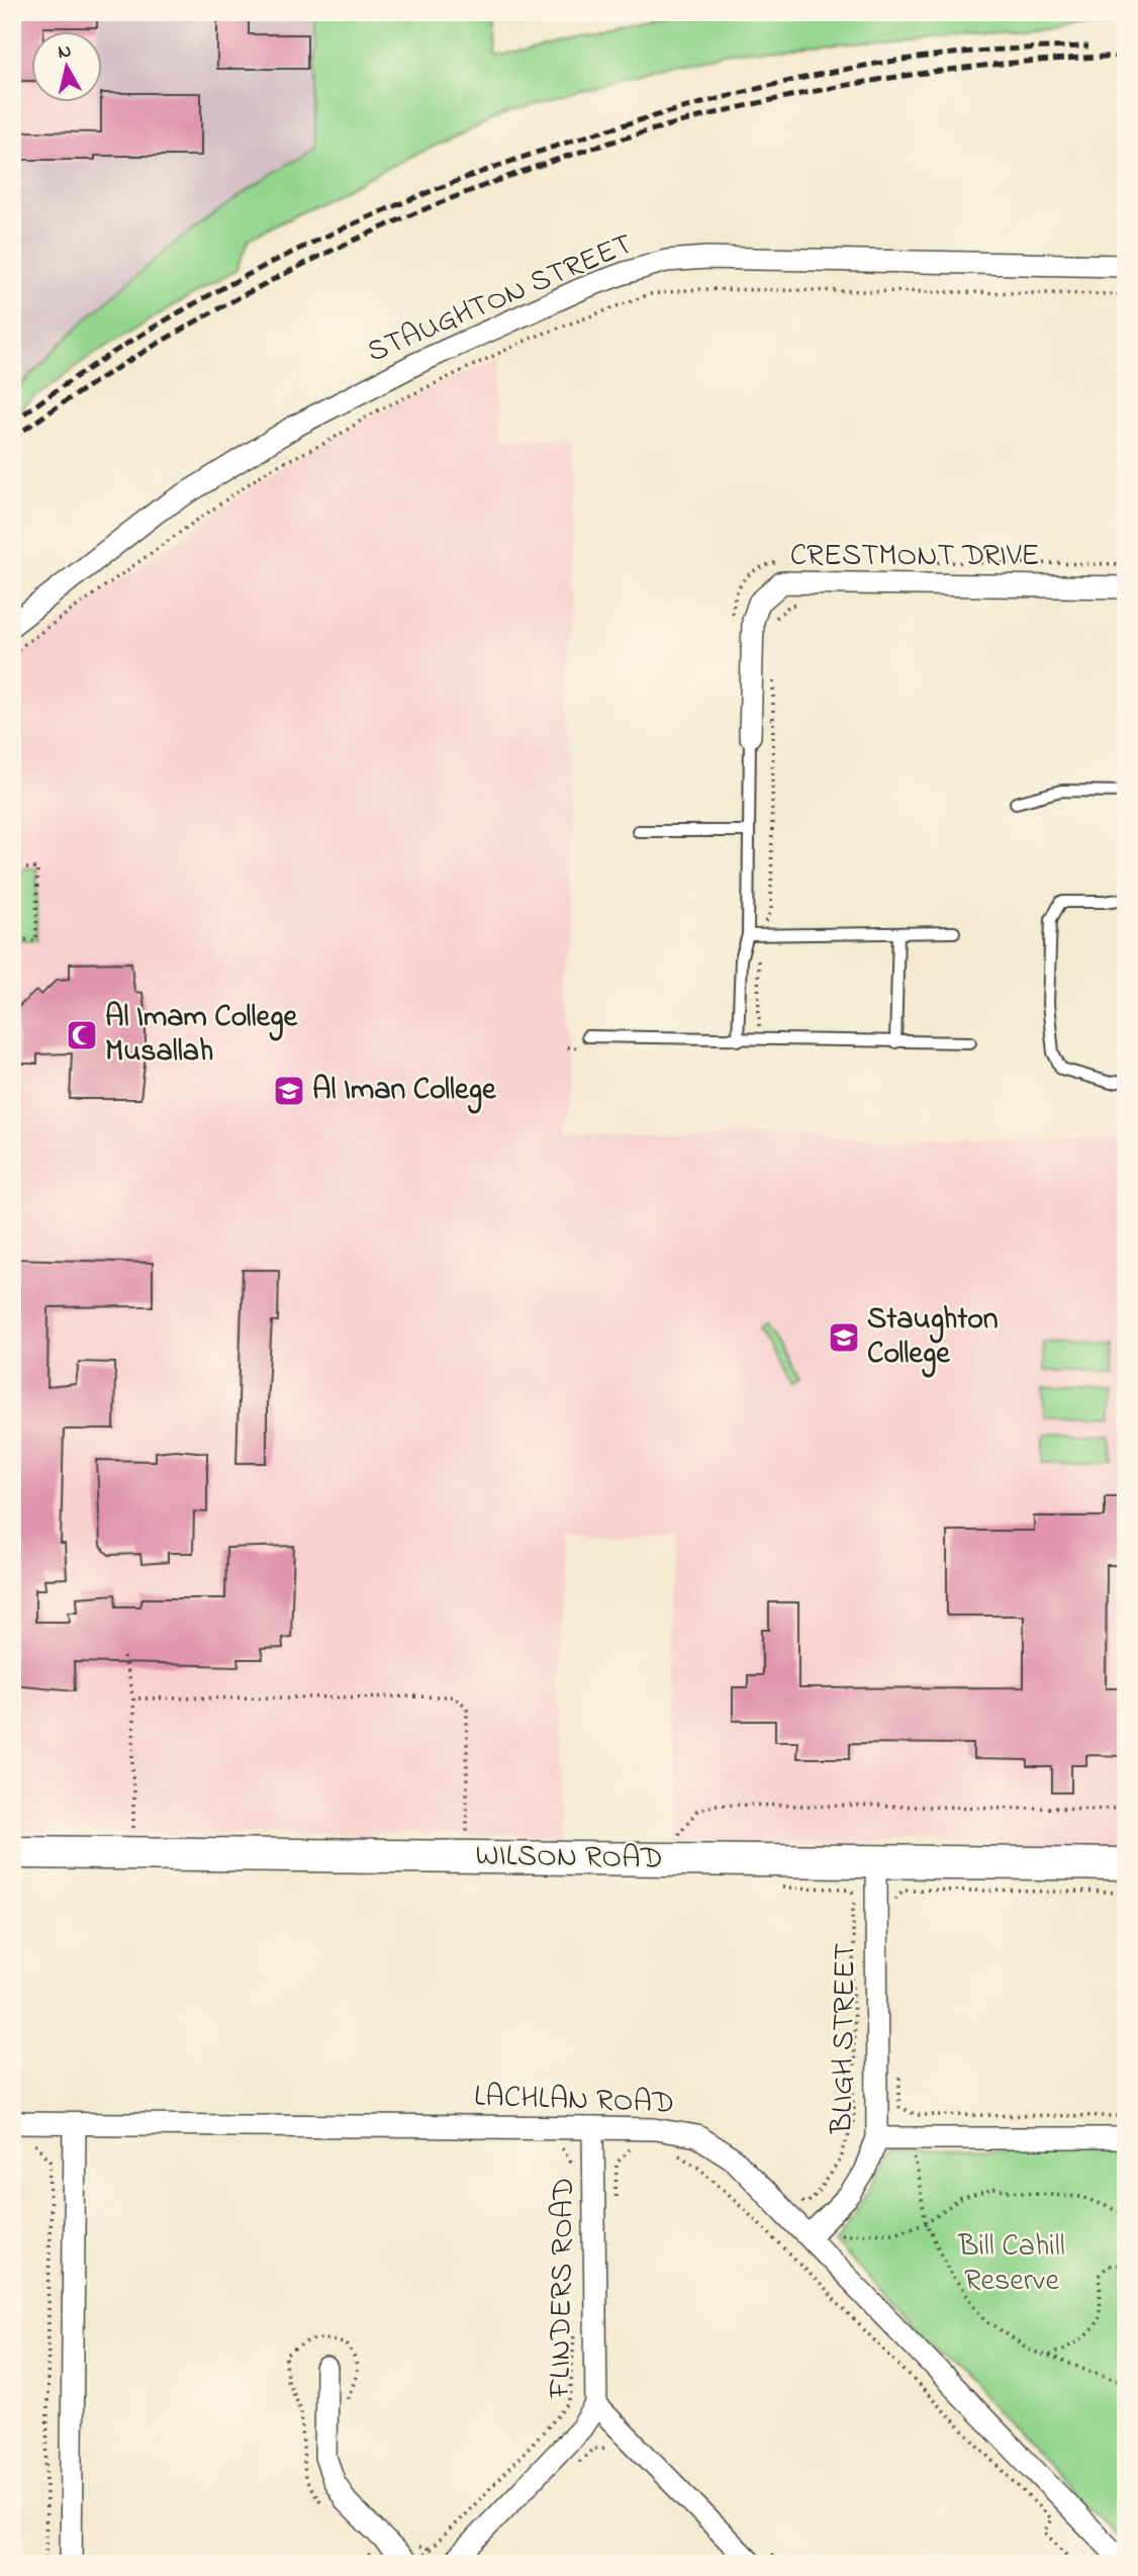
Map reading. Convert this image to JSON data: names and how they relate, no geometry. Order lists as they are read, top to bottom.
{
  "streets": {
    "street": [
      "STAUGHTON STREET",
      "CRESTMONT DRIVE",
      "WILSON ROAD",
      "BLIGH STREET",
      "LACHLAN ROAD",
      "FLINDERS ROAD"
    ]
  },
  "crossings": [
    ["WILSON ROAD", "BLIGH STREET"],
    ["BLIGH STREET", "LACHLAN ROAD"],
    ["LACHLAN ROAD", "FLINDERS ROAD"]
  ],
  "parks": ["Bill Cahill Reserve"],
  "places": {
    "mosque": ["Al Imam College Musallah"],
    "school or university": ["Al Iman College", "Staughton College"]
  },
  "north": "top"
}
